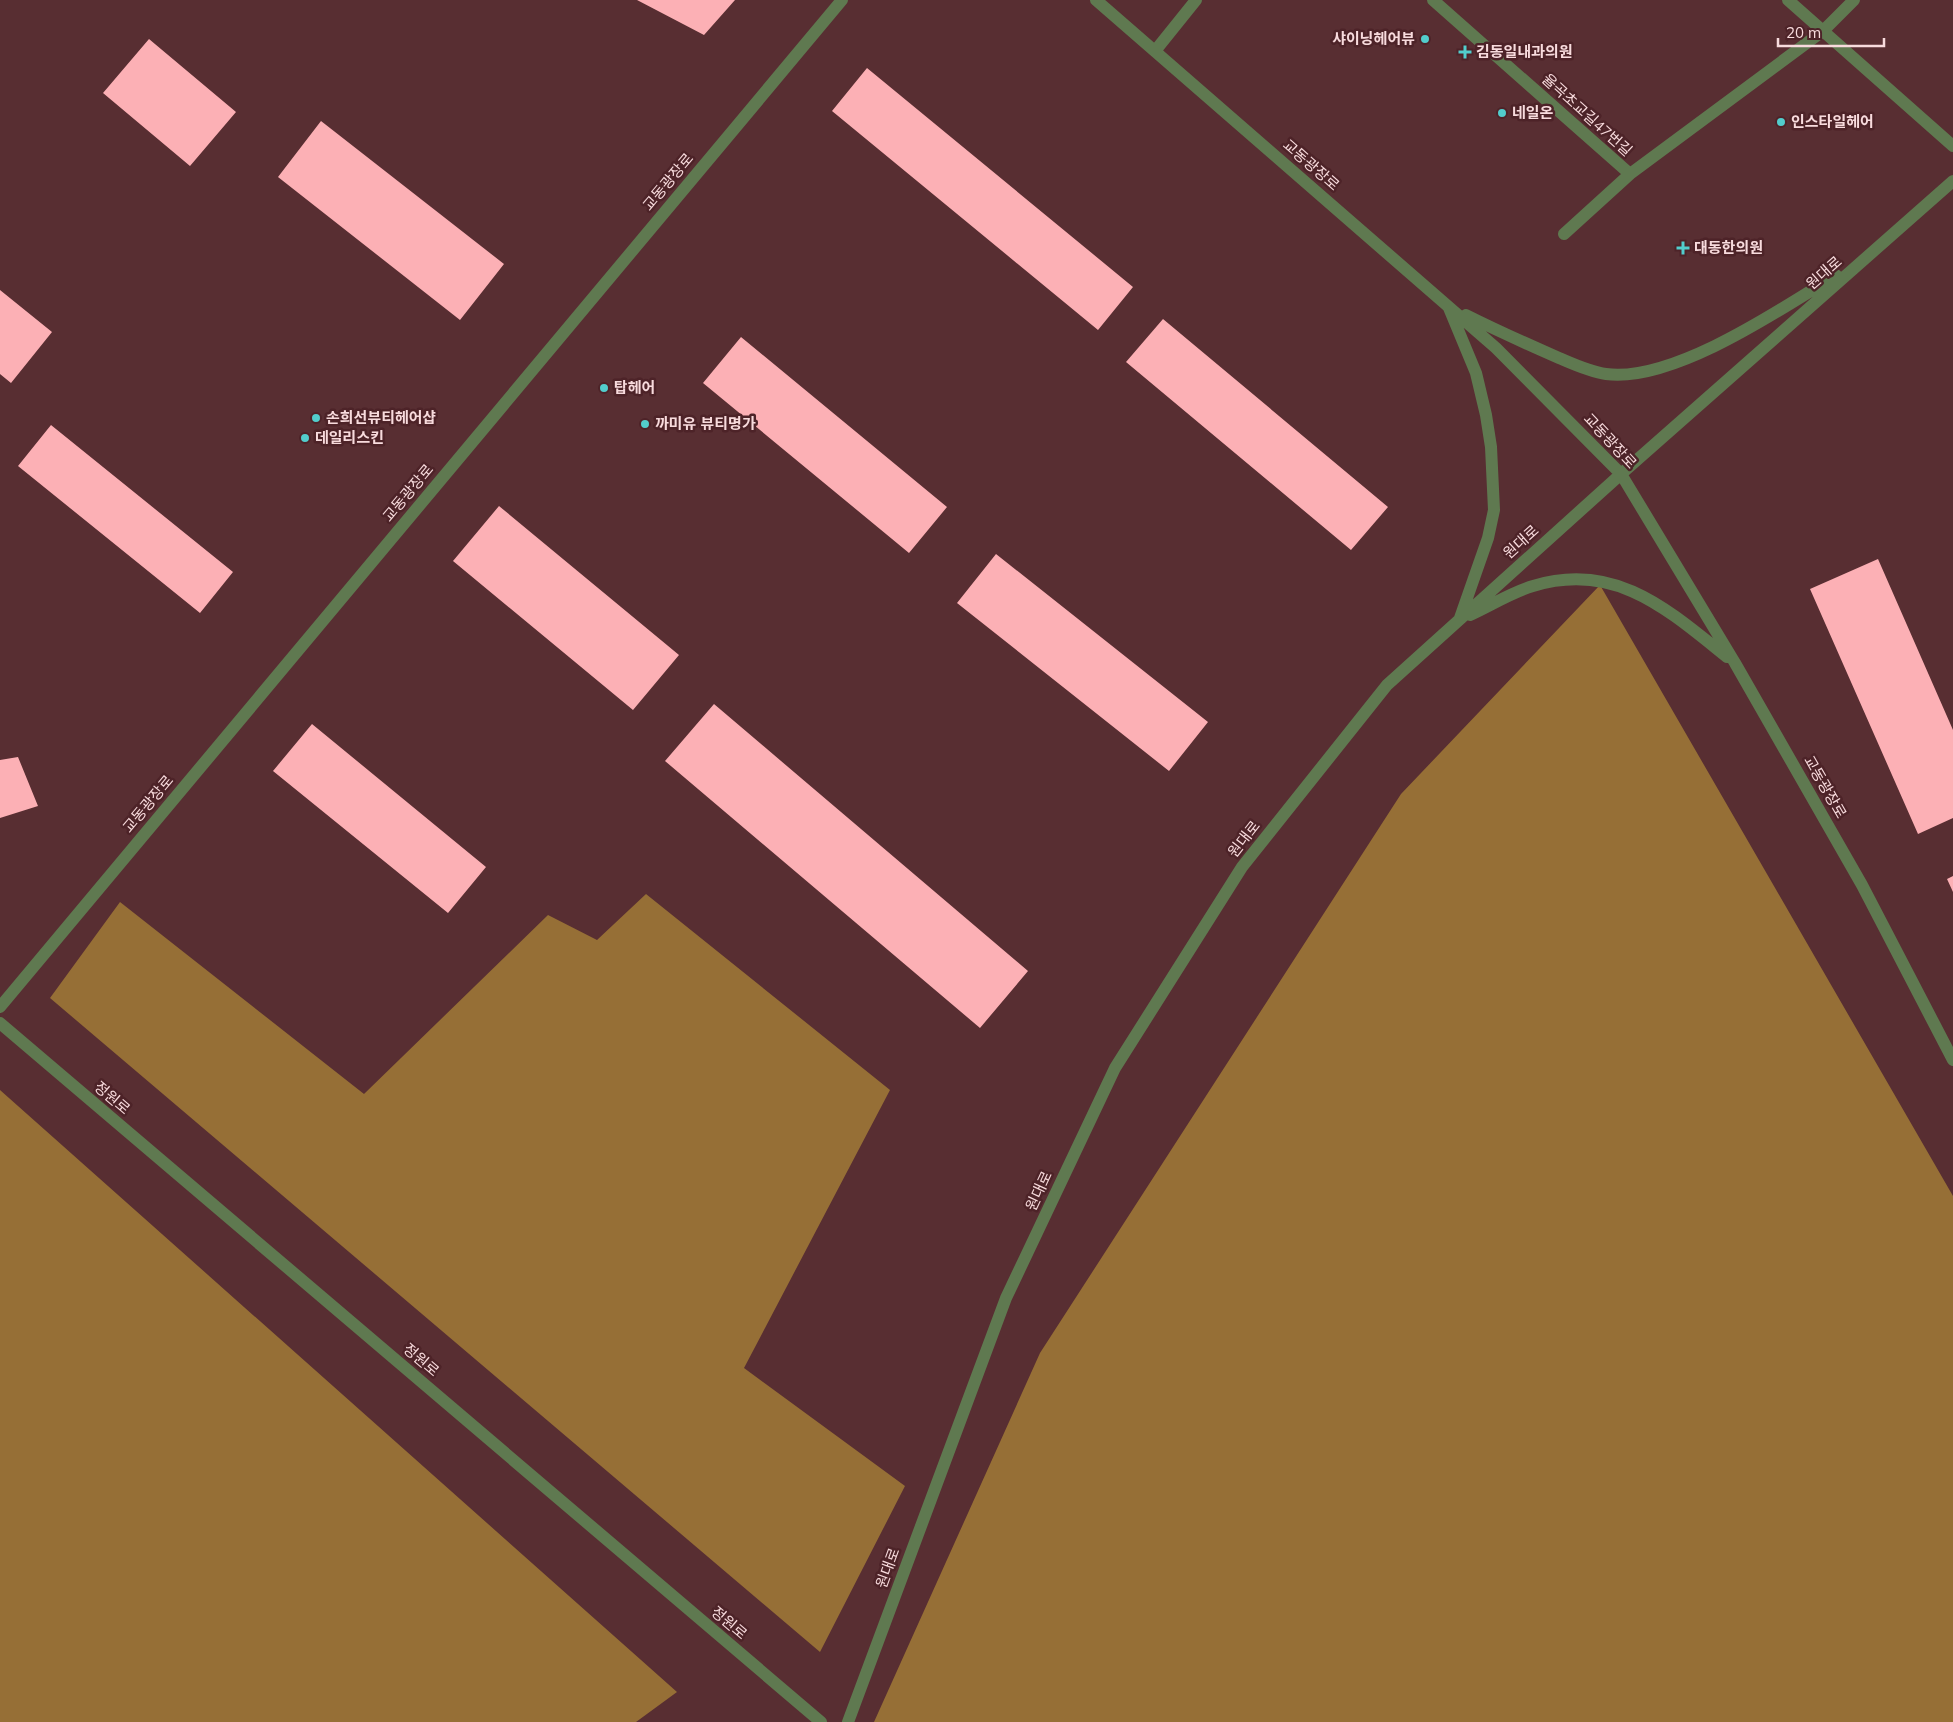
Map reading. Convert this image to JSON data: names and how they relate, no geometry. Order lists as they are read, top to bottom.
{
  "streets": {
    "street": [
      "율곡초교길47번길",
      "교동광장로",
      "원대로",
      "정원로"
    ]
  },
  "crossings": [
    ["교동광장로", "원대로"]
  ],
  "places": {
    "other": [
      "샤이닝헤어뷰",
      "네일온",
      "인스타일헤어",
      "탑헤어",
      "손희선뷰티헤어샵",
      "까미유 뷰티명가",
      "데일리스킨"
    ],
    "health": ["김동일내과의원", "대동한의원"]
  },
  "scale_bar": "20 m"
}
